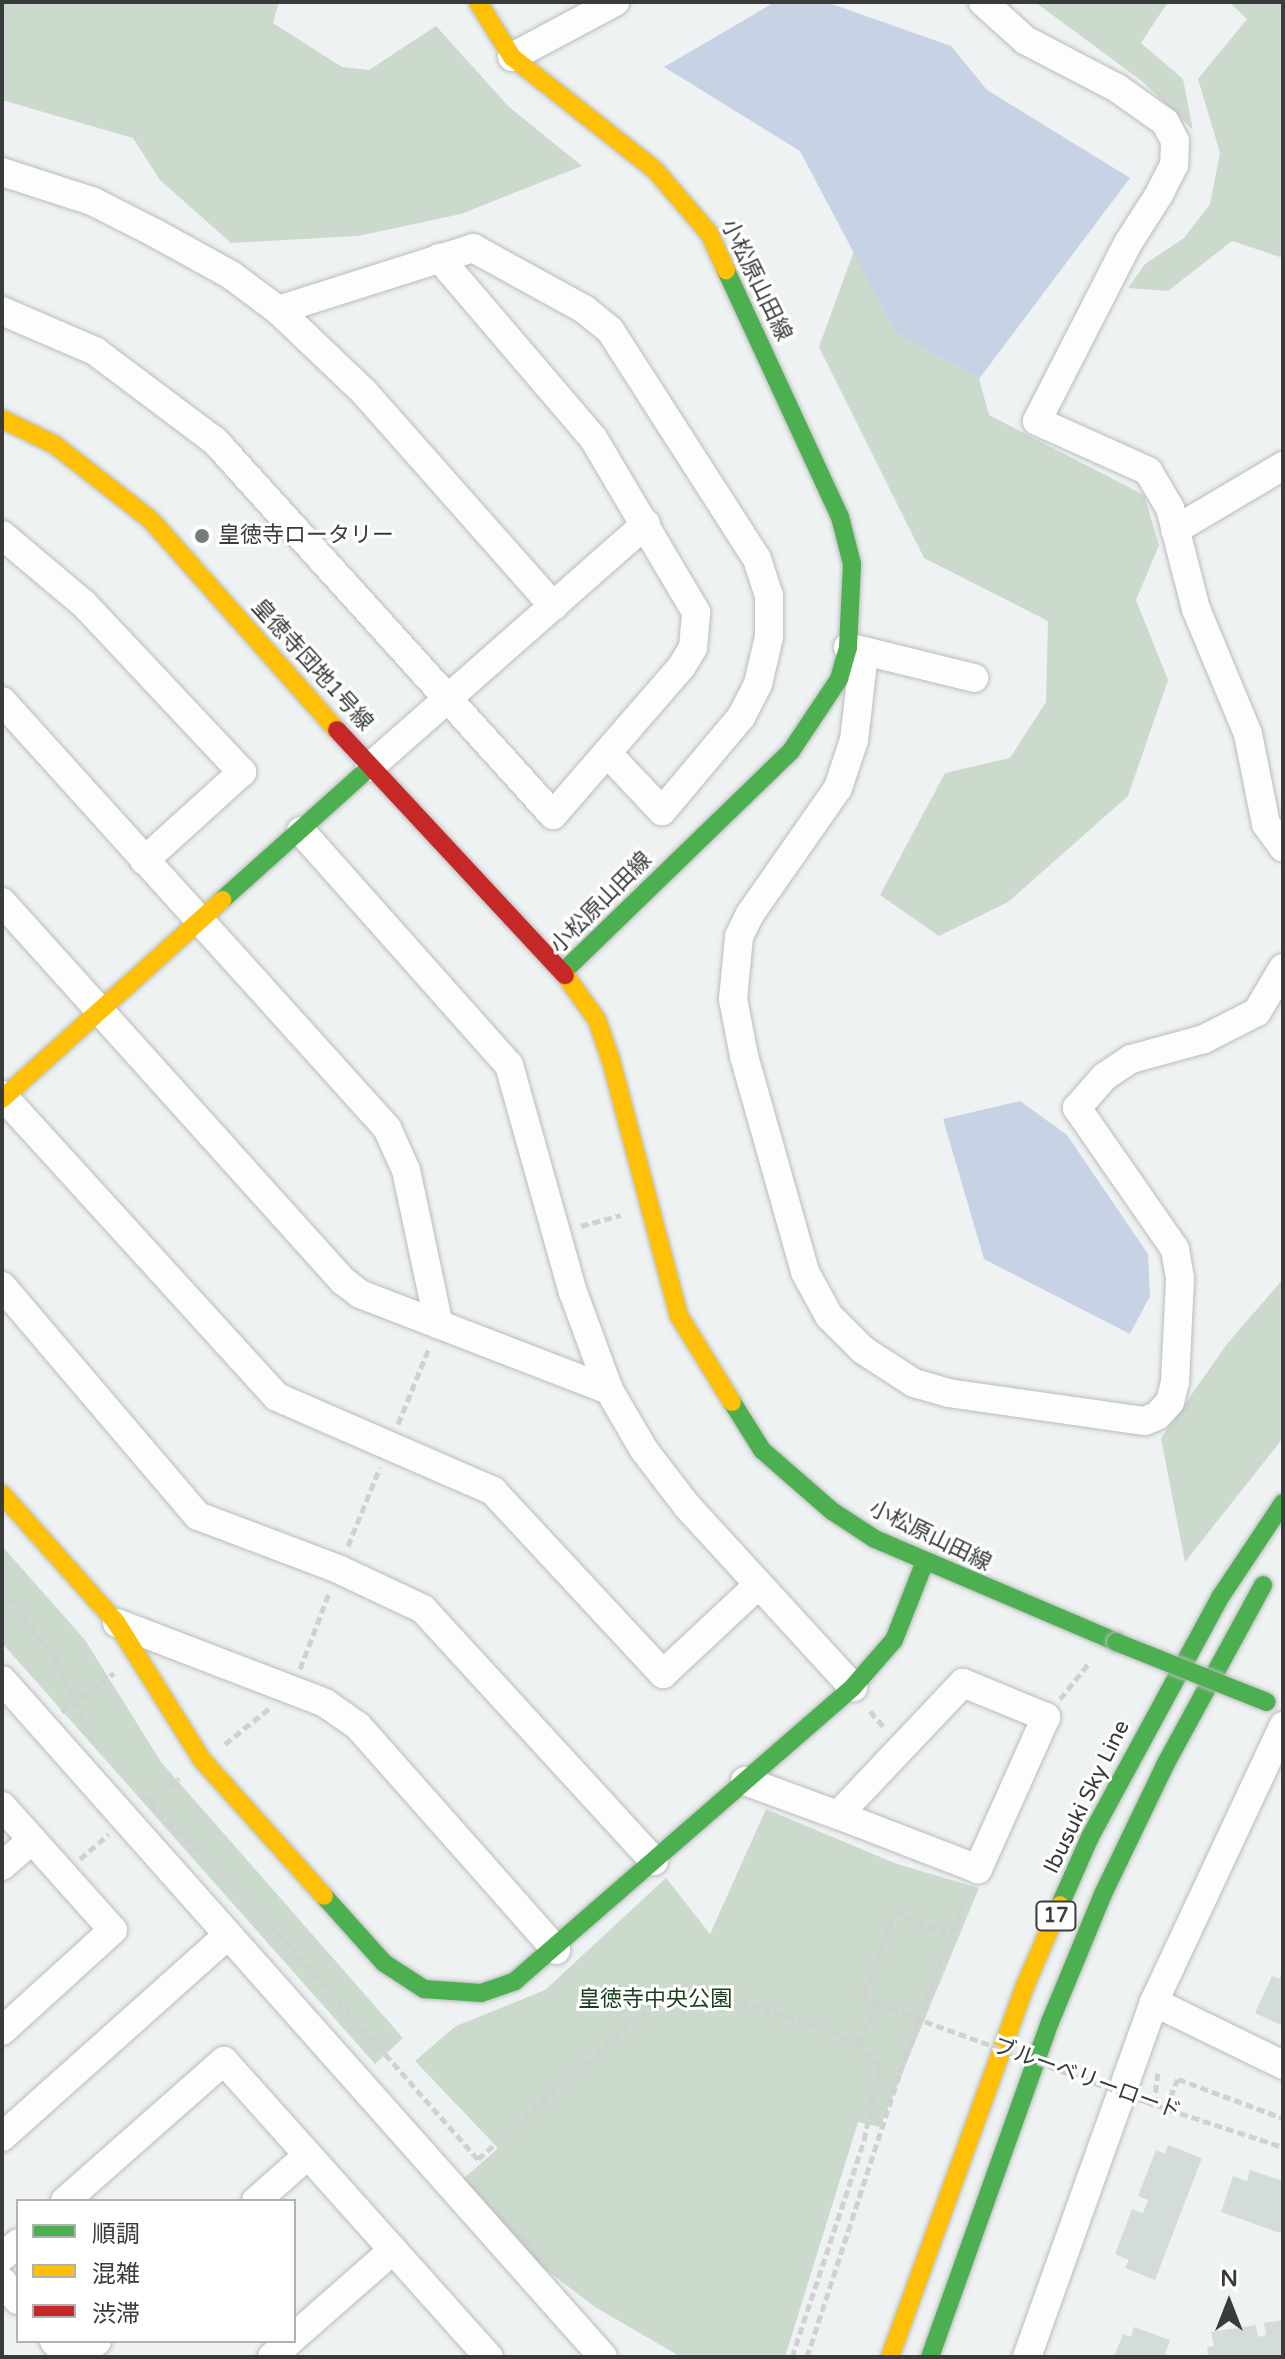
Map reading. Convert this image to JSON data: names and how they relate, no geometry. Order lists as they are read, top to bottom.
{
  "streets": {
    "street": [
      "小松原山田線",
      "皇徳寺団地1号線",
      "Ibusuki Sky Line",
      "17"
    ],
    "path": ["ブルーベリーロード"]
  },
  "crossings": [
    ["小松原山田線", "皇徳寺団地1号線"]
  ],
  "parks": ["皇徳寺中央公園"],
  "places": ["皇徳寺ロータリー"],
  "legend": ["順調", "混雑", "渋滞"],
  "north": "top"
}
